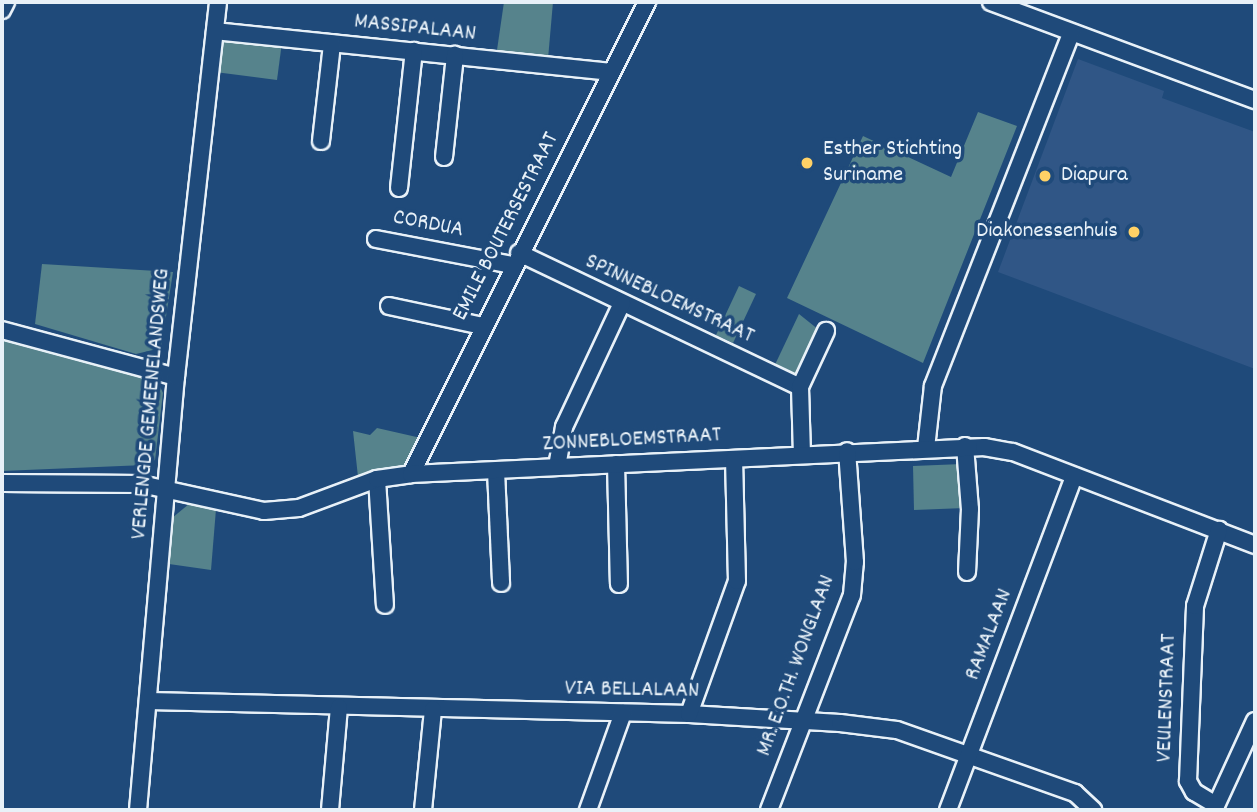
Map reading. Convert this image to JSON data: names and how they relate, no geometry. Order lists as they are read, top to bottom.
{
  "streets": {
    "street": [
      "MASSIPALAAN",
      "CORDUA",
      "EMILE BOUTERSESTRAAT",
      "SPINNEBLOEMSTRAAT",
      "VERLENGDE GEMEENELANDSWEG",
      "ZONNEBLOEMSTRAAT",
      "RAMALAAN",
      "MR. E.O.TH. WONGLAAN",
      "VIA BELLALAAN",
      "VEULENSTRAAT"
    ]
  },
  "crossings": [
    ["MASSIPALAAN", "EMILE BOUTERSESTRAAT"],
    ["MASSIPALAAN", "VERLENGDE GEMEENELANDSWEG"],
    ["CORDUA", "EMILE BOUTERSESTRAAT"],
    ["CORDUA", "SPINNEBLOEMSTRAAT"],
    ["EMILE BOUTERSESTRAAT", "SPINNEBLOEMSTRAAT"],
    ["EMILE BOUTERSESTRAAT", "ZONNEBLOEMSTRAAT"],
    ["VERLENGDE GEMEENELANDSWEG", "ZONNEBLOEMSTRAAT"],
    ["VERLENGDE GEMEENELANDSWEG", "VIA BELLALAAN"],
    ["ZONNEBLOEMSTRAAT", "RAMALAAN"],
    ["ZONNEBLOEMSTRAAT", "MR. E.O.TH. WONGLAAN"],
    ["ZONNEBLOEMSTRAAT", "VEULENSTRAAT"],
    ["RAMALAAN", "VIA BELLALAAN"],
    ["MR. E.O.TH. WONGLAAN", "VIA BELLALAAN"]
  ],
  "places": ["Esther Stichting Suriname", "Diapura", "Diakonessenhuis"]
}
